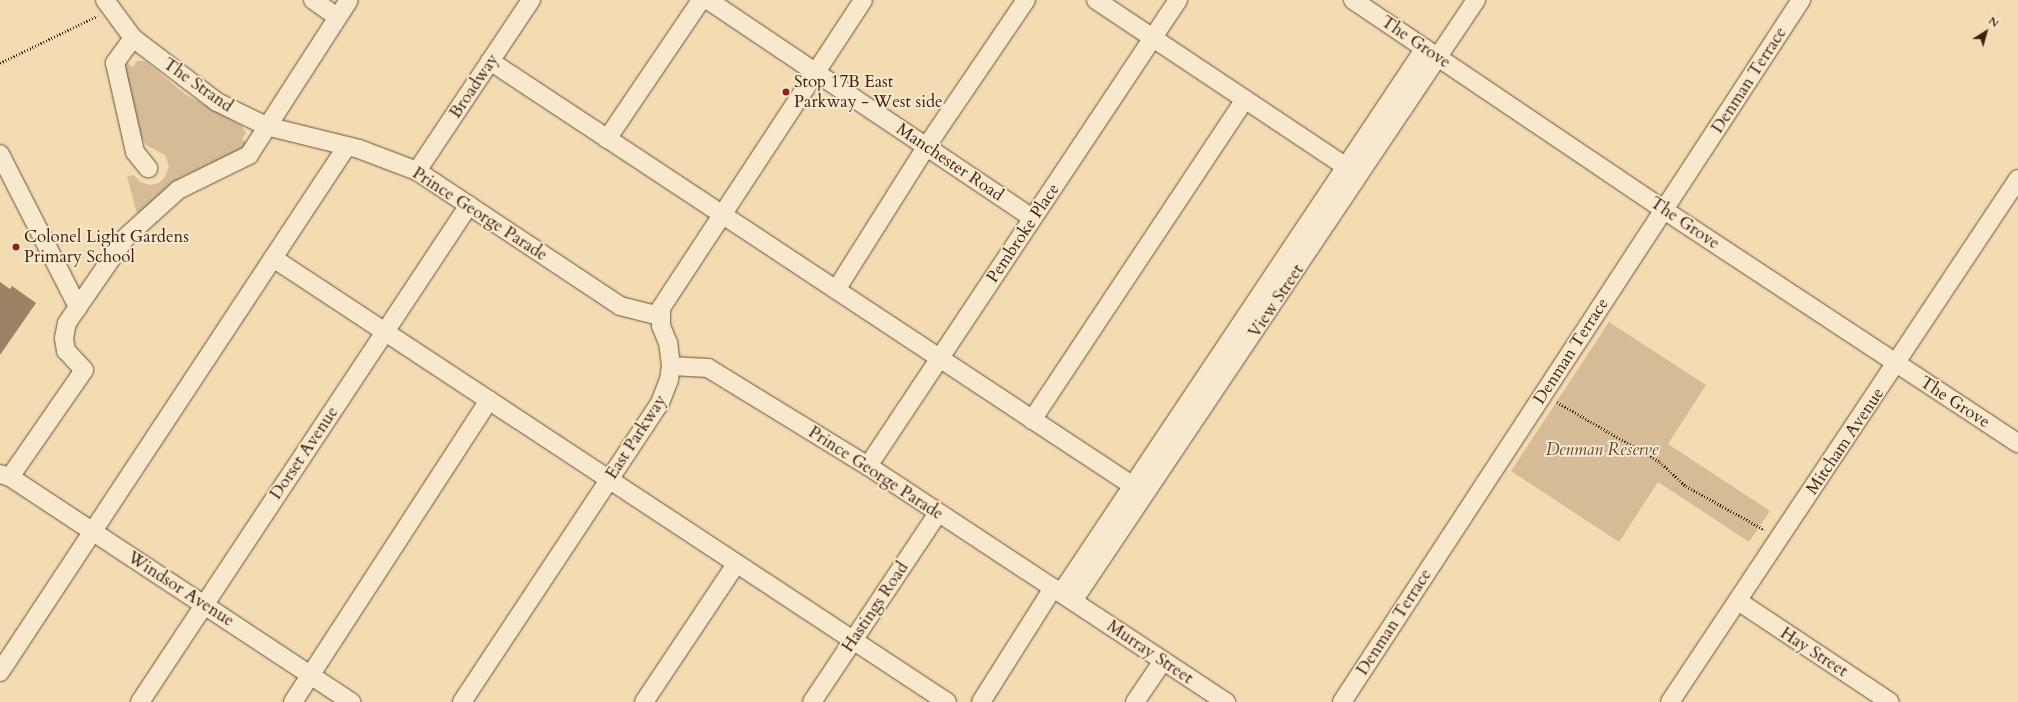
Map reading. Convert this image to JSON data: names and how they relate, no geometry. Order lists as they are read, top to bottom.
{
  "streets": {
    "street": [
      "The Grove",
      "Denman Terrace",
      "The Strand",
      "Broadway",
      "Manchester Road",
      "Prince George Parade",
      "Pembroke Place",
      "View Street",
      "East Parkway",
      "Mitcham Avenue",
      "Dorset Avenue",
      "Windsor Avenue",
      "Hastings Road",
      "Murray Street",
      "Hay Street"
    ]
  },
  "crossings": [
    ["The Grove", "Denman Terrace"],
    ["The Grove", "View Street"],
    ["The Grove", "Mitcham Avenue"],
    ["The Strand", "Prince George Parade"],
    ["Broadway", "Prince George Parade"],
    ["Manchester Road", "Pembroke Place"],
    ["Prince George Parade", "Pembroke Place"],
    ["Prince George Parade", "View Street"],
    ["Prince George Parade", "East Parkway"],
    ["Prince George Parade", "Dorset Avenue"],
    ["Prince George Parade", "Hastings Road"],
    ["Prince George Parade", "Murray Street"],
    ["View Street", "Murray Street"],
    ["Mitcham Avenue", "Hay Street"],
    ["Dorset Avenue", "Windsor Avenue"]
  ],
  "parks": ["Denman Reserve"],
  "places": ["Stop 17B East Parkway - West side", "Colonel Light Gardens Primary School"],
  "north": "top right"
}
